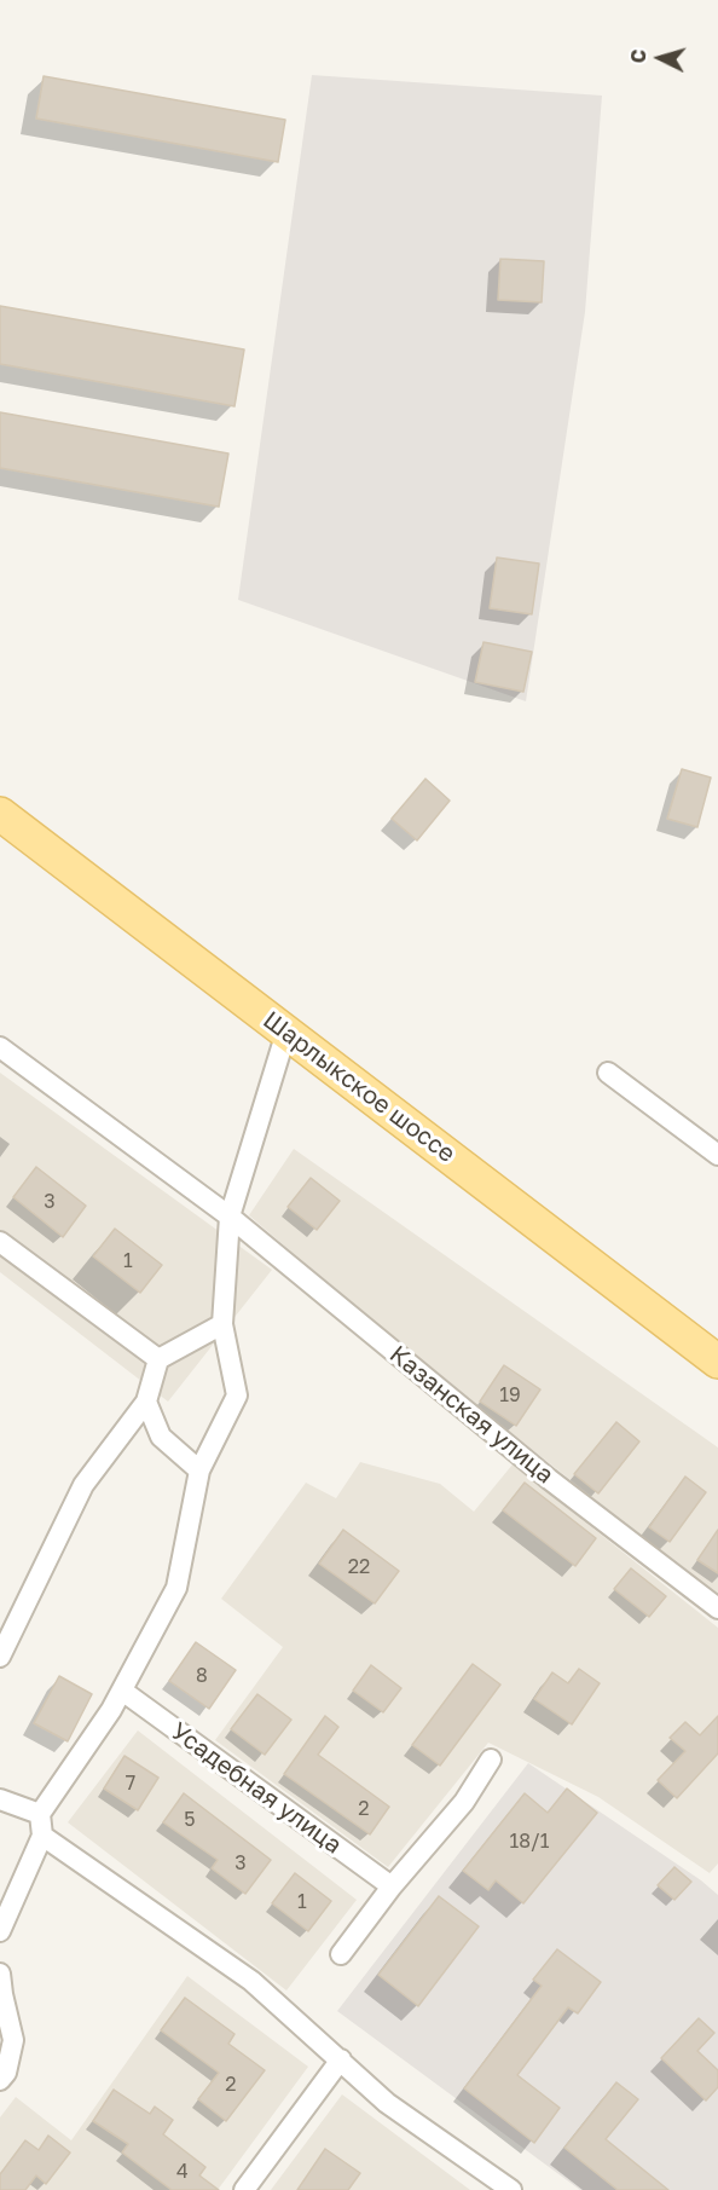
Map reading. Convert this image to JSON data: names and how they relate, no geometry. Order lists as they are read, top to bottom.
{
  "streets": {
    "main road": ["Шарлыкское шоссе"],
    "street": ["Казанская улица", "Усадебная улица"]
  },
  "house_numbers": [
    "3",
    "1",
    "19",
    "22",
    "8",
    "7",
    "2",
    "5",
    "18/1",
    "3",
    "1",
    "2",
    "4"
  ],
  "north": "left"
}
